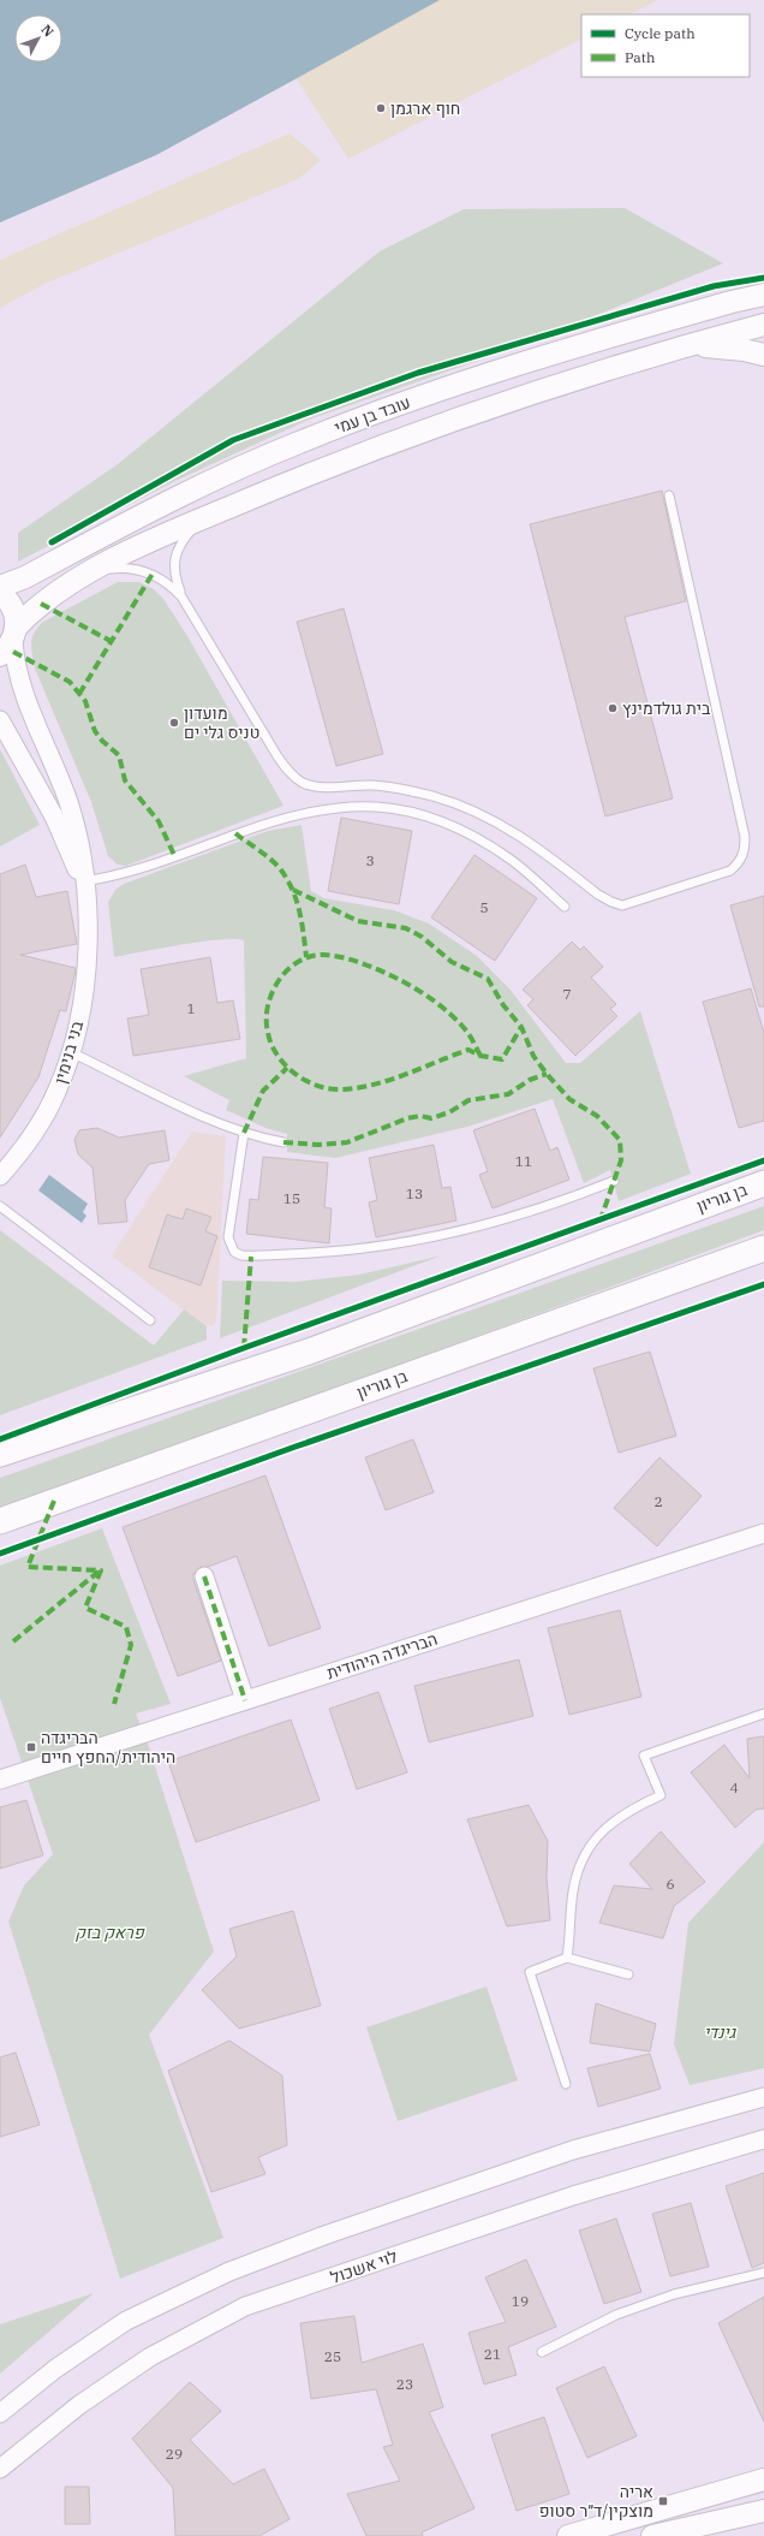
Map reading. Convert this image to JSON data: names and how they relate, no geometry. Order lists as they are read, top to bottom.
{
  "streets": {
    "main road": ["בן גוריון"],
    "street": [
      "עובד בן עמי",
      "בני בנימין",
      "הבריגדה היהודית",
      "לוי אשכול"
    ]
  },
  "crossings": [
    ["עובד בן עמי", "בני בנימין"]
  ],
  "parks": ["פראק בזק", "גינדי"],
  "places": {
    "other": ["חוף ארגמן", "בית גולדמינץ", "מועדון טניס גלי ים"],
    "transit": ["הבריגדה היהודית/החפץ חיים", "אריה מוצקין/ד״ר סטופ"]
  },
  "house_numbers": [
    "3",
    "5",
    "7",
    "1",
    "11",
    "13",
    "15",
    "2",
    "4",
    "6",
    "19",
    "21",
    "25",
    "23",
    "29"
  ],
  "legend": ["Cycle path", "Path"],
  "north": "top right"
}
